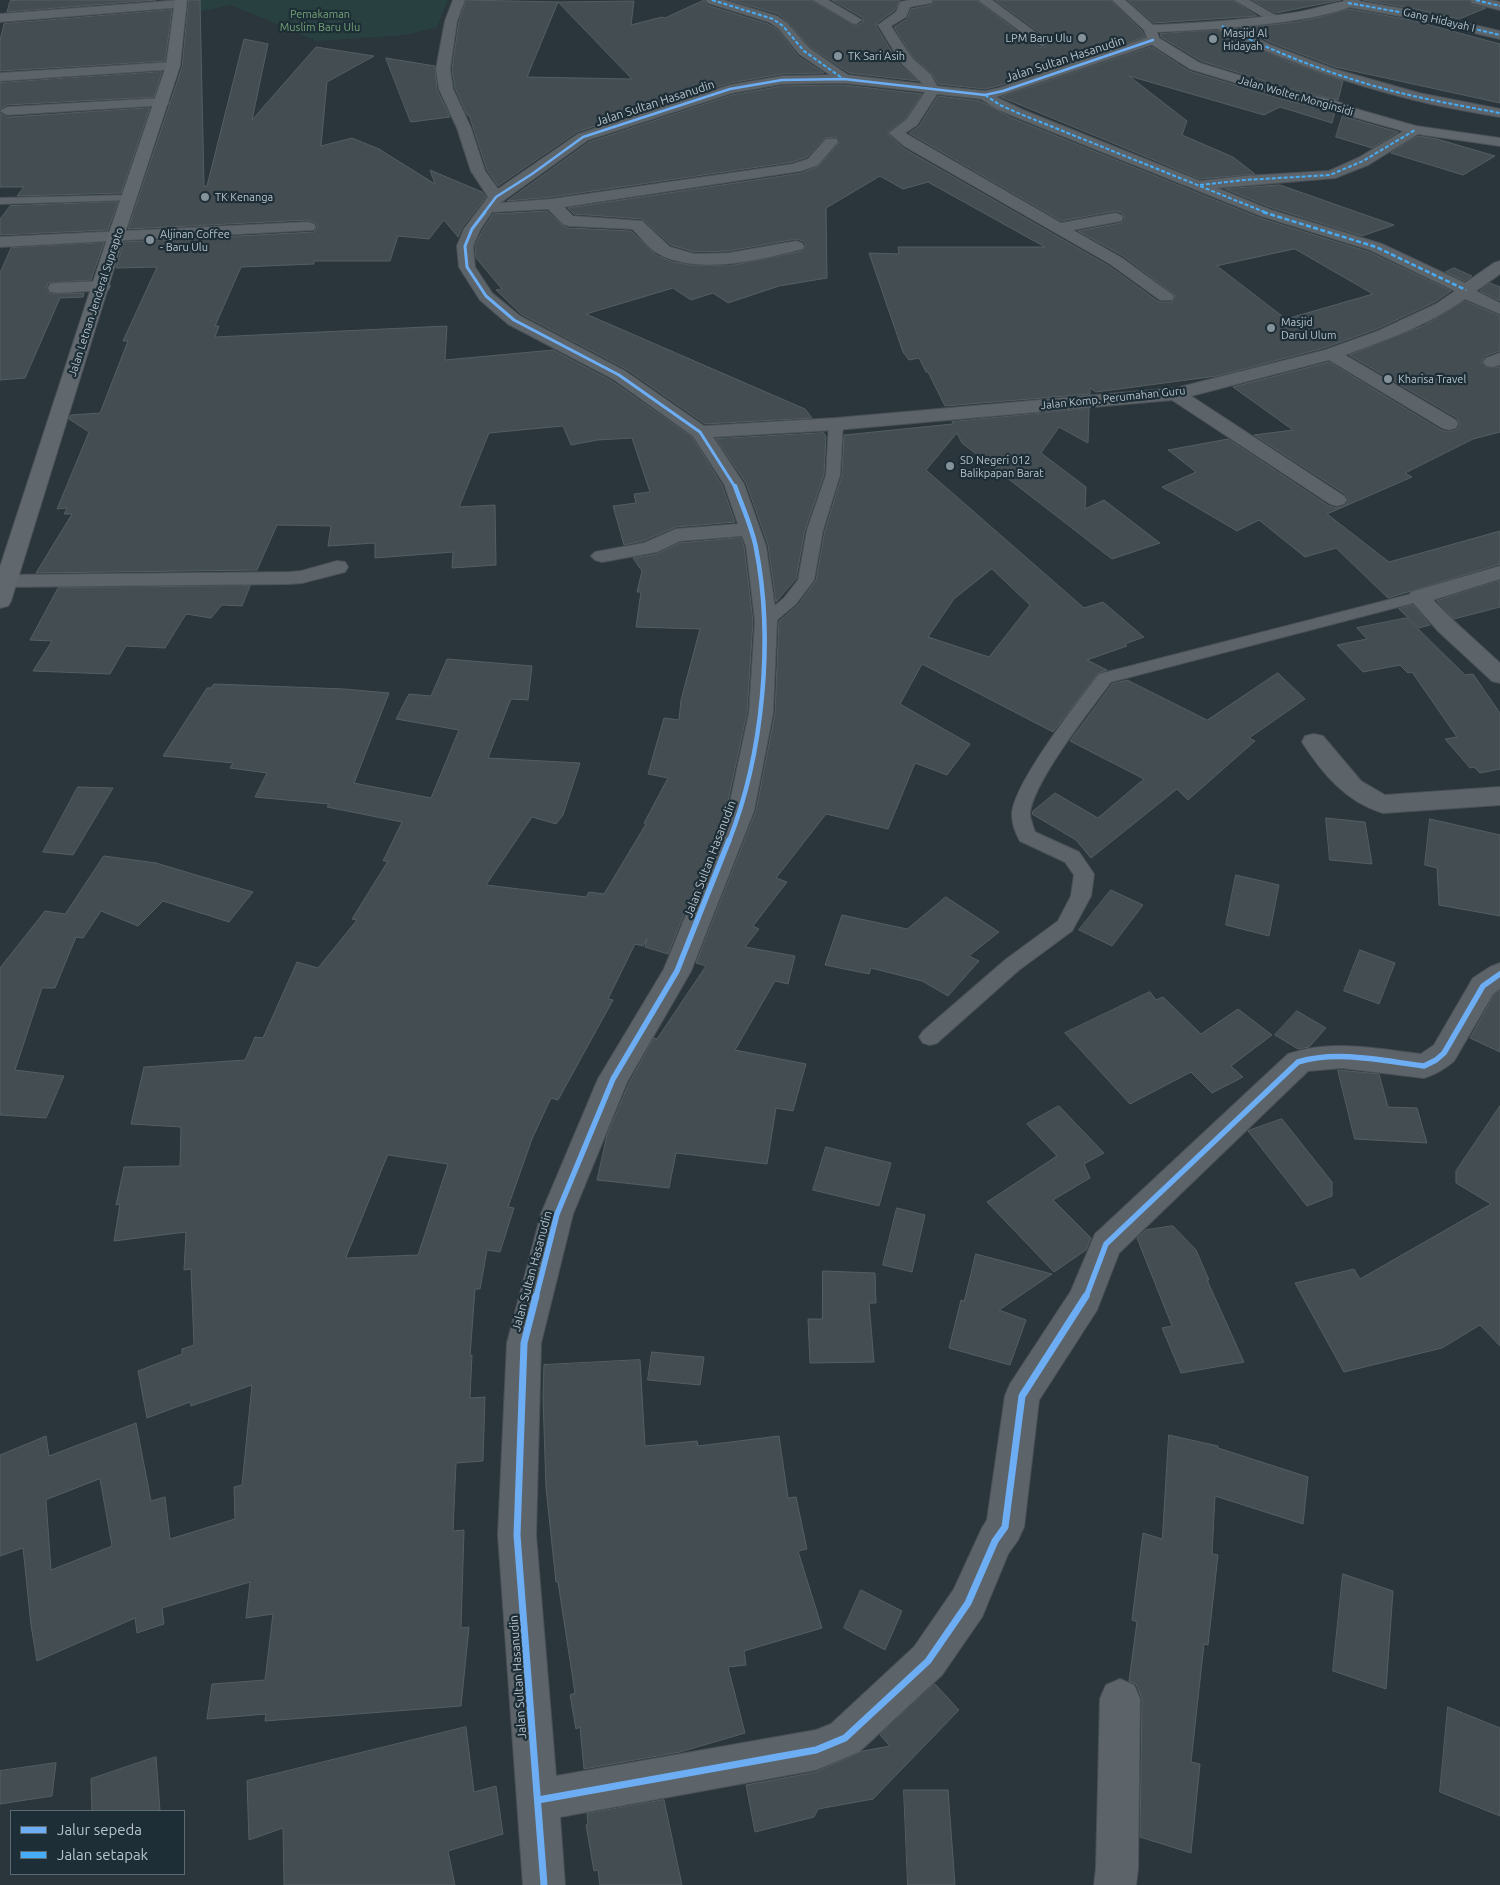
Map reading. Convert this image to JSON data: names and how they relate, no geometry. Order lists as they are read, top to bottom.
{
  "streets": {
    "main road": ["Jalan Wolter Monginsidi", "Jalan Letnan Jenderal Suprapto"],
    "street": ["Gang Hidayah I", "Jalan Sultan Hasanudin", "Jalan Komp. Perumahan Guru"]
  },
  "crossings": [
    ["Jalan Sultan Hasanudin", "Jalan Wolter Monginsidi"],
    ["Jalan Sultan Hasanudin", "Jalan Komp. Perumahan Guru"]
  ],
  "parks": ["Pemakaman Muslim Baru Ulu"],
  "places": [
    "LPM Baru Ulu",
    "Masjid Al Hidayah",
    "TK Sari Asih",
    "TK Kenanga",
    "Aljinan Coffee - Baru Ulu",
    "Masjid Darul Ulum",
    "Kharisa Travel",
    "SD Negeri 012 Balikpapan Barat"
  ],
  "legend": ["Jalur sepeda", "Jalan setapak"]
}
